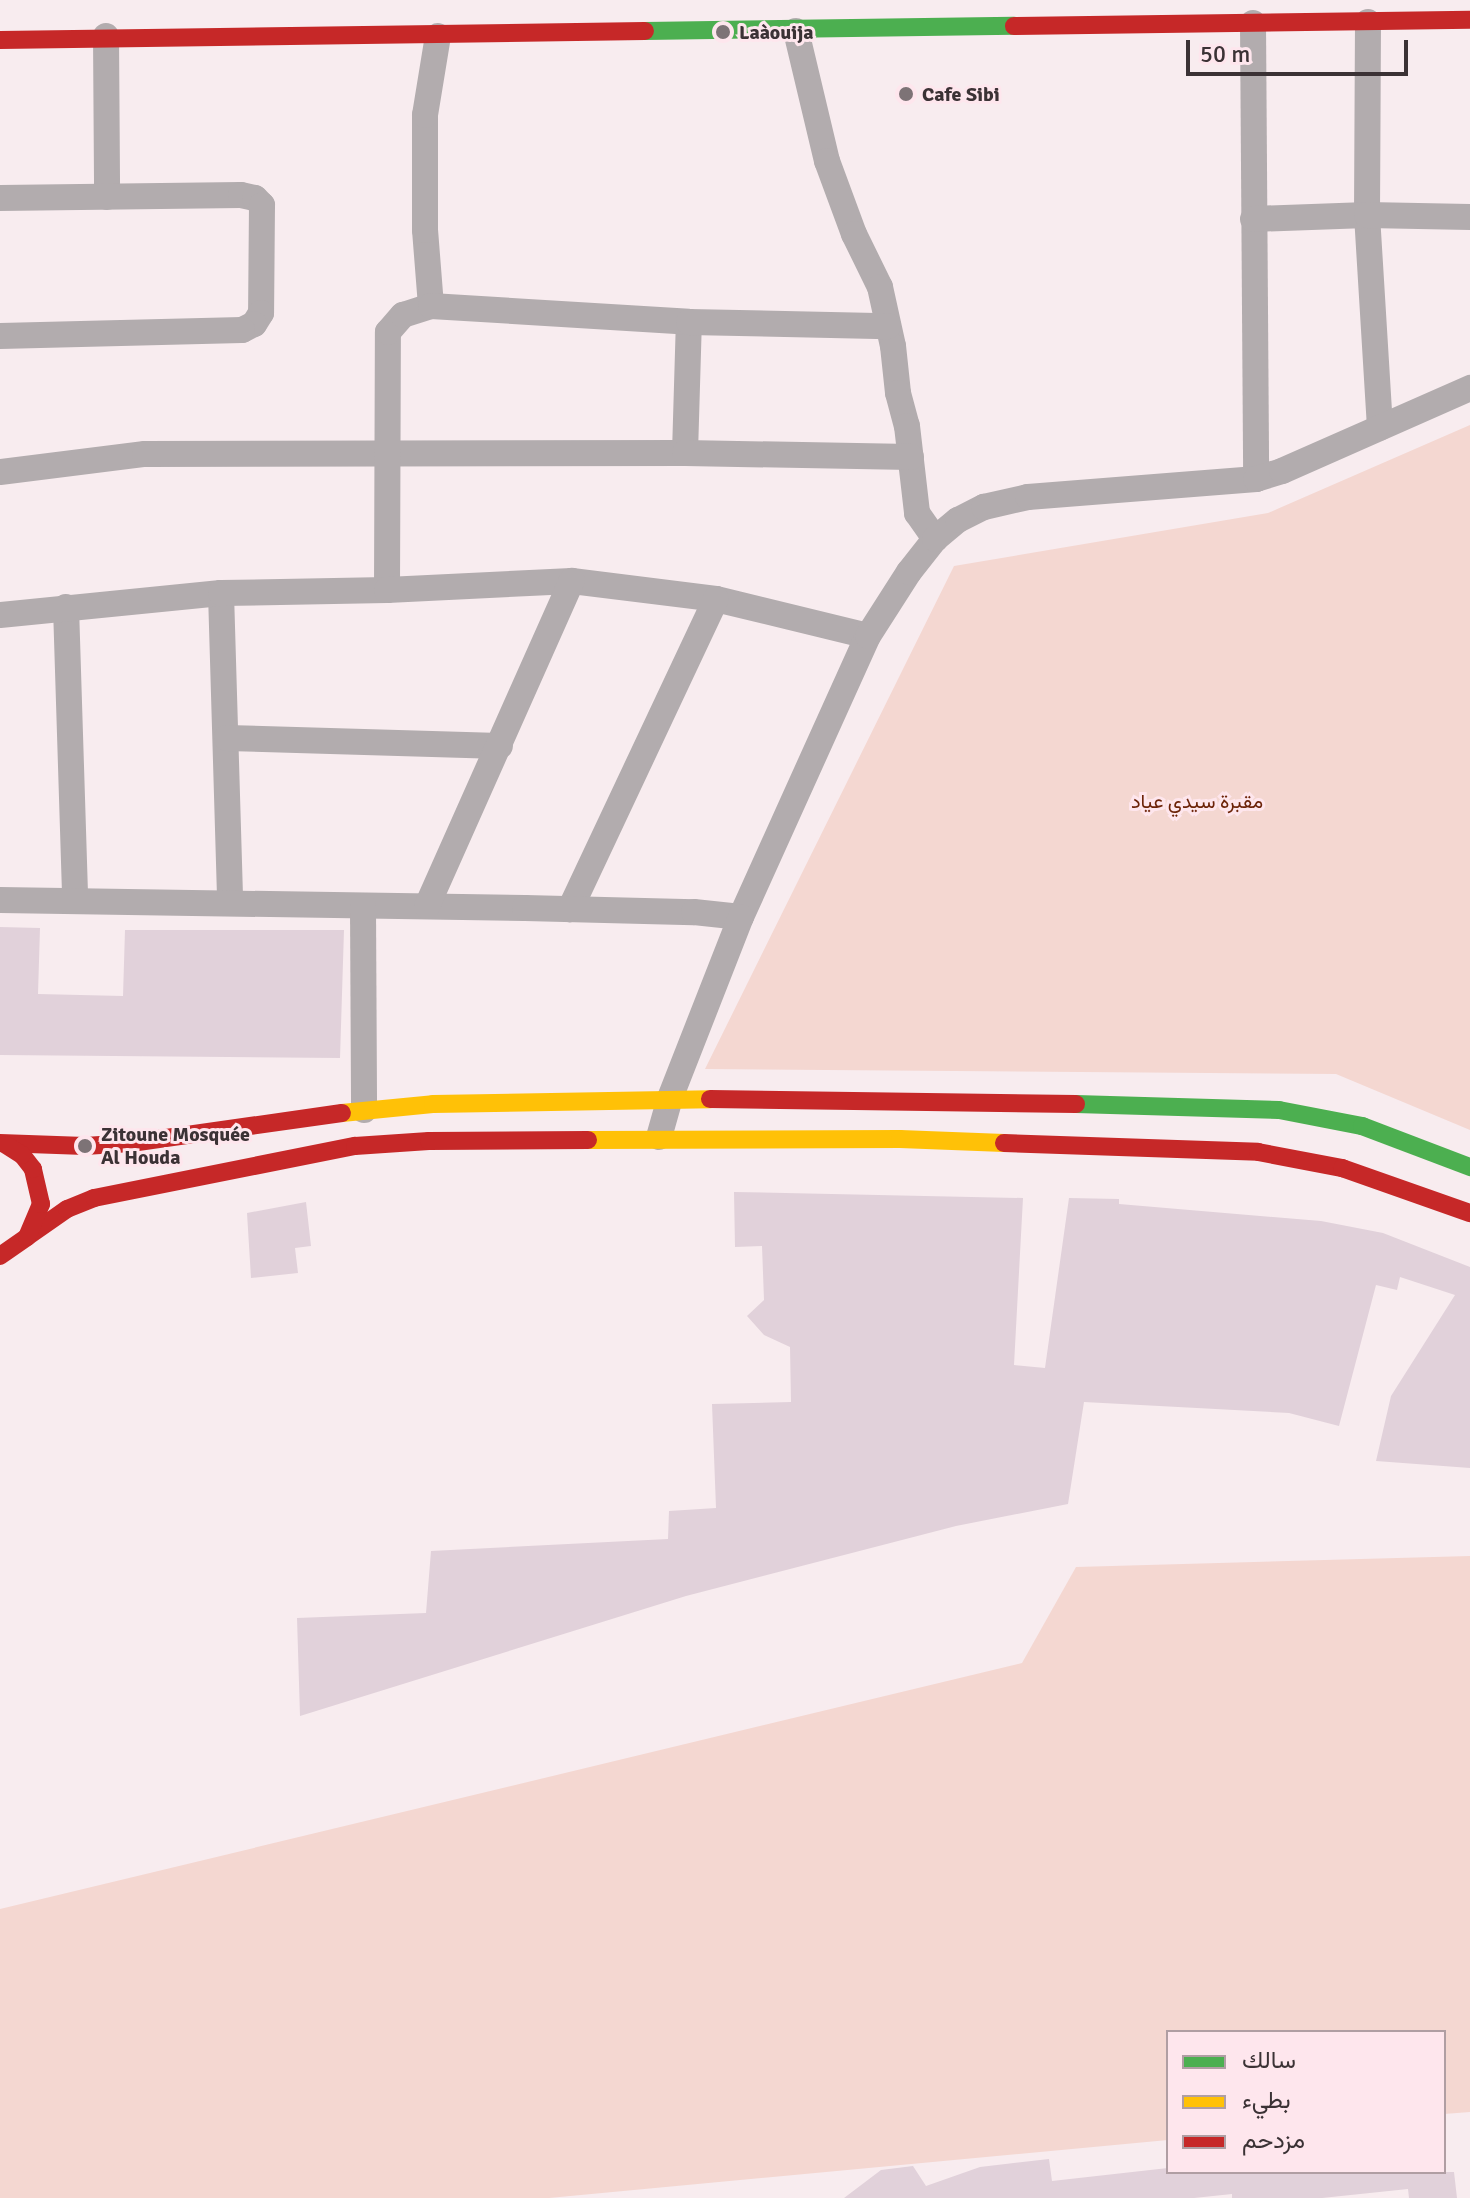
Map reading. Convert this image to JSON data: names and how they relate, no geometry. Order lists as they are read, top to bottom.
{
  "parks": ["مقبرة سيدي عياد"],
  "places": ["Laàouija", "Cafe Sibi", "Zitoune Mosquée Al Houda"],
  "legend": ["سالك", "بطيء", "مزدحم"],
  "scale_bar": "50 m"
}
